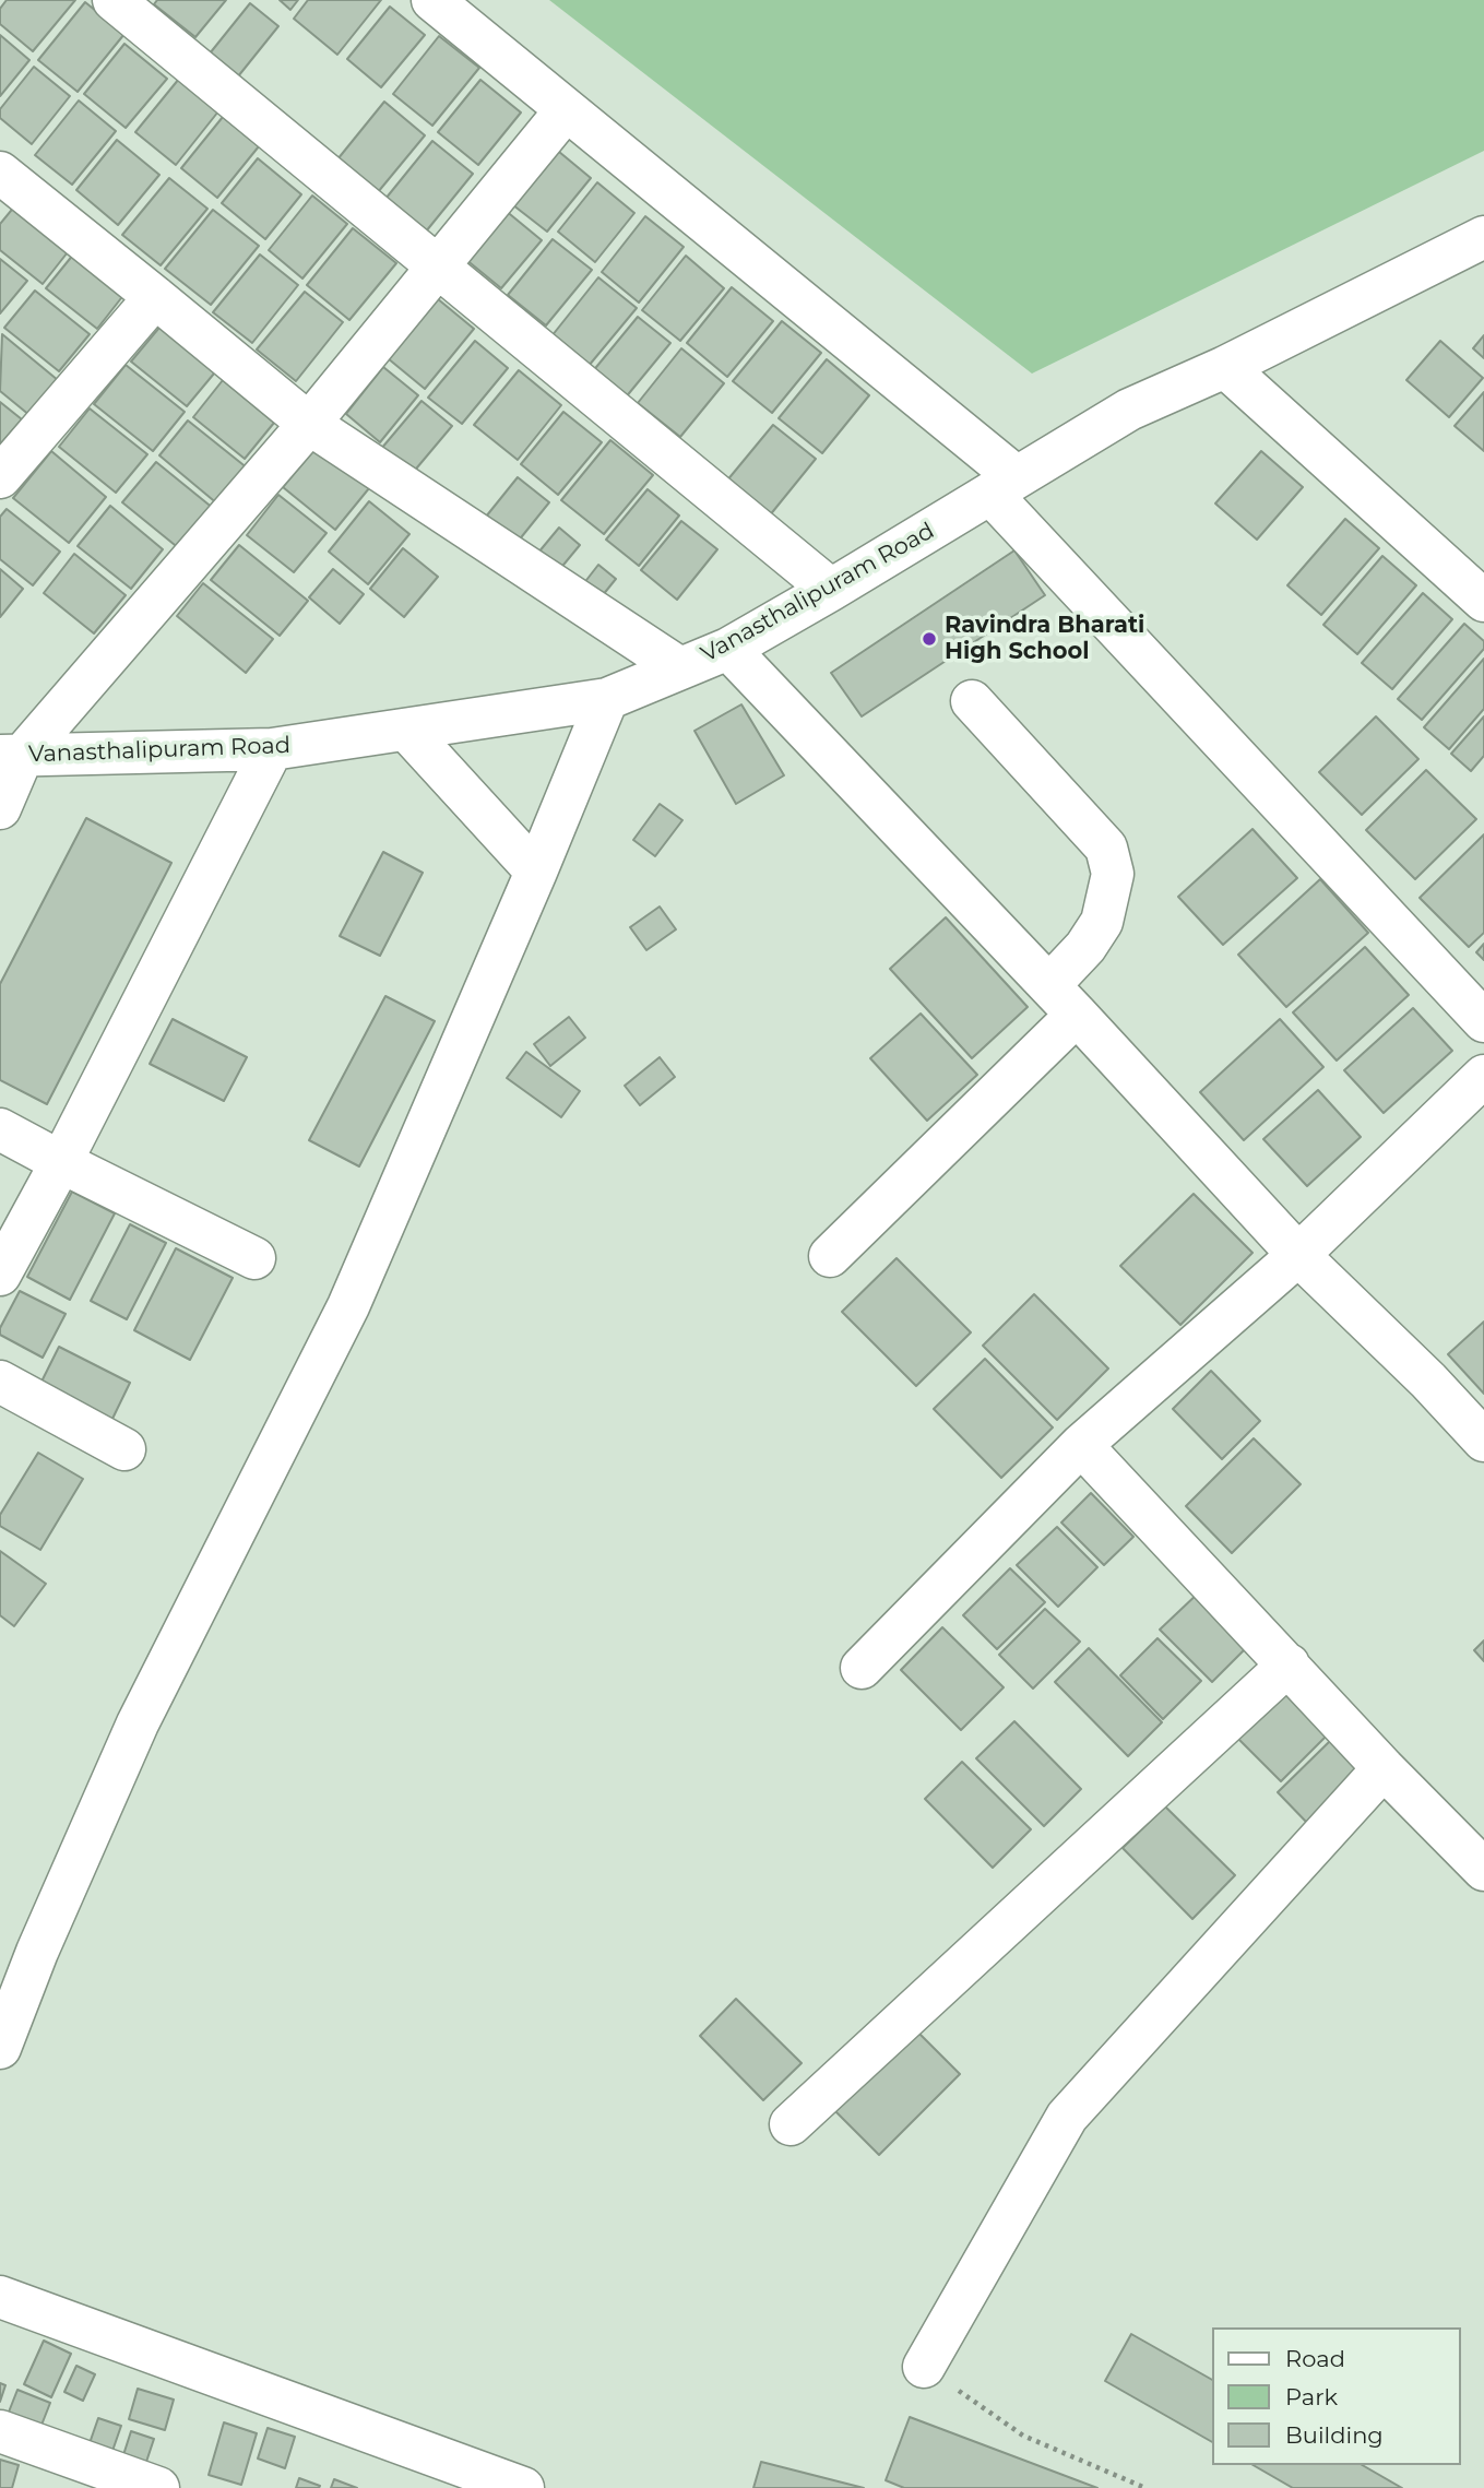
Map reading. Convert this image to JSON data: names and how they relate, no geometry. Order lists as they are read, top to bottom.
{
  "streets": {
    "street": ["Vanasthalipuram Road"]
  },
  "places": ["Ravindra Bharati High School"],
  "legend": ["Road", "Park", "Building"]
}
